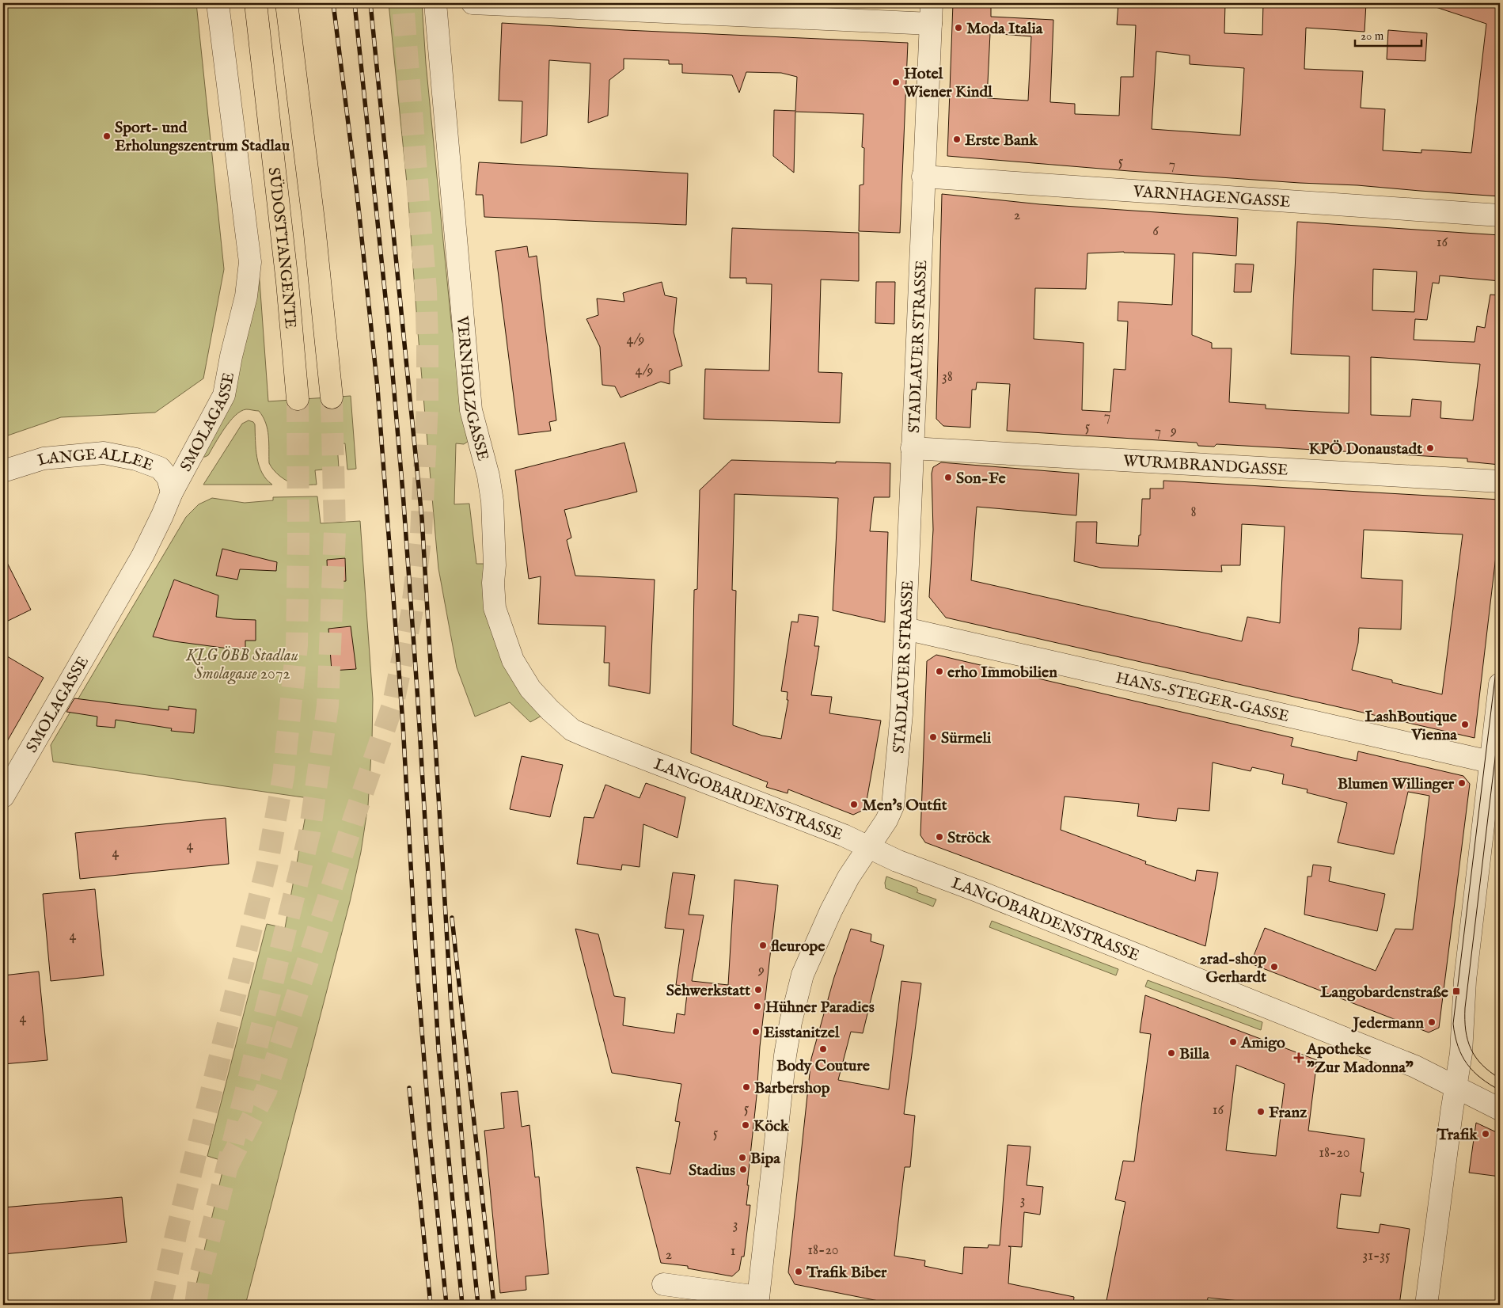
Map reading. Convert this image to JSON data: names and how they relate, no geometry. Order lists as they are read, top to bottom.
{
  "streets": {
    "highway": ["SÜDOSTTANGENTE"],
    "street": [
      "VARNHAGENGASSE",
      "STADLAUER STRASSE",
      "VERNHOLZGASSE",
      "SMOLAGASSE",
      "WURMBRANDGASSE",
      "LANGE ALLEE",
      "HANS-STEGER-GASSE",
      "LANGOBARDENSTRASSE"
    ]
  },
  "crossings": [
    ["VARNHAGENGASSE", "STADLAUER STRASSE"],
    ["STADLAUER STRASSE", "WURMBRANDGASSE"],
    ["STADLAUER STRASSE", "HANS-STEGER-GASSE"],
    ["STADLAUER STRASSE", "LANGOBARDENSTRASSE"],
    ["VERNHOLZGASSE", "LANGOBARDENSTRASSE"],
    ["SMOLAGASSE", "LANGE ALLEE"]
  ],
  "parks": ["KLG ÖBB Stadlau Smolagasse 2072"],
  "places": {
    "other": [
      "Moda Italia",
      "Hotel Wiener Kindl",
      "Sport- und Erholungszentrum Stadlau",
      "Erste Bank",
      "KPÖ Donaustadt",
      "Son-Fe",
      "erho Immobilien",
      "LashBoutique Vienna",
      "Sürmeli",
      "Blumen Willinger",
      "Men's Outfit",
      "Ströck",
      "fleurope",
      "2rad-shop Gerhardt",
      "Sehwerkstatt",
      "Hühner Paradies",
      "Jedermann",
      "Eisstanitzel",
      "Amigo",
      "Body Couture",
      "Billa",
      "Barbershop",
      "Franz",
      "Köck",
      "Trafik",
      "Bipa",
      "Stadius",
      "Trafik Biber"
    ],
    "transit": ["Langobardenstraße"],
    "health": ["Apotheke \"Zur Madonna\""]
  },
  "house_numbers": [
    "5",
    "7",
    "2",
    "6",
    "16",
    "4/9",
    "4/9",
    "38",
    "7",
    "5",
    "9",
    "7",
    "8",
    "4",
    "4",
    "4",
    "9",
    "4",
    "5",
    "16",
    "5",
    "18-20",
    "3",
    "3",
    "18-20",
    "1",
    "2",
    "31-35"
  ],
  "scale_bar": "20 m"
}
